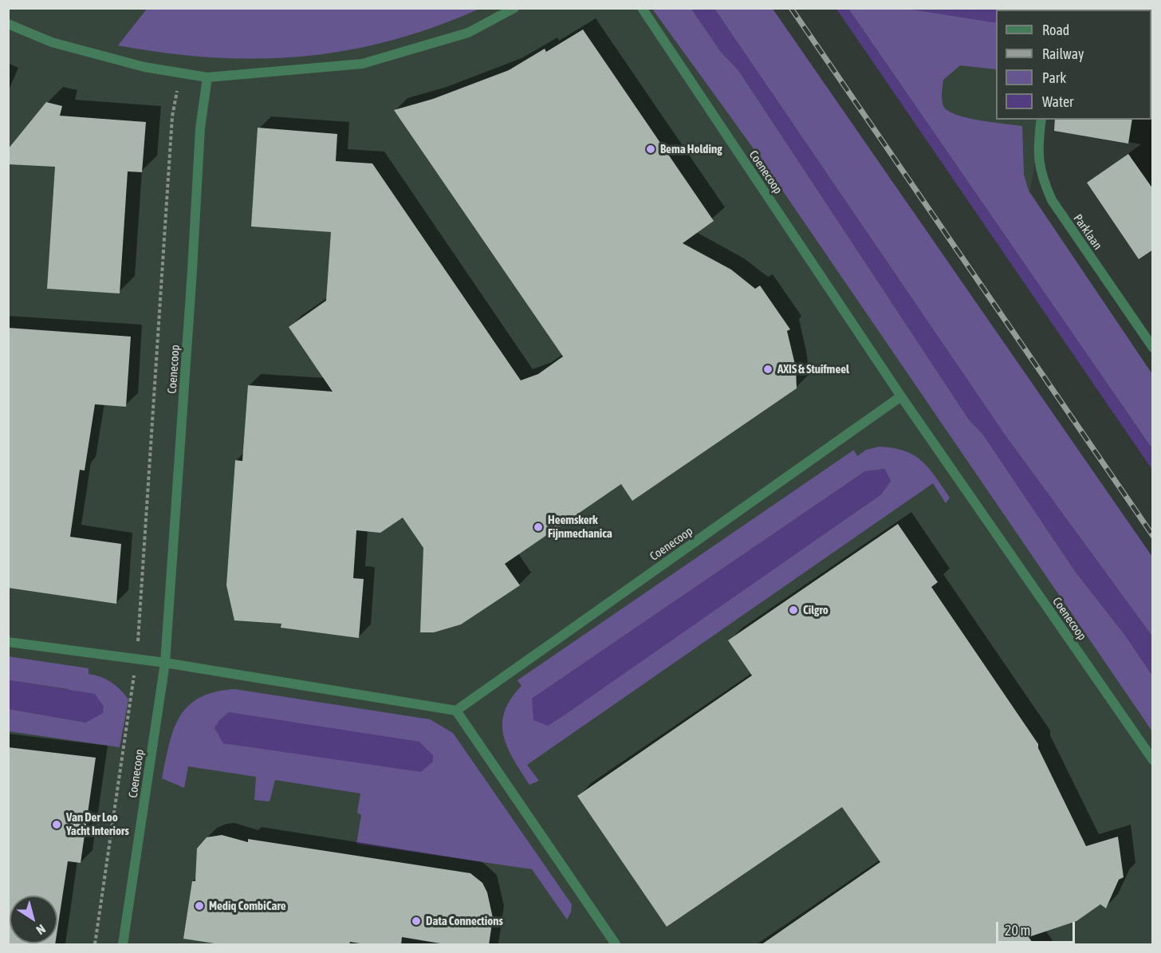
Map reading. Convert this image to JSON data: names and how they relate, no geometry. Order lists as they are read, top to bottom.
{
  "streets": {
    "street": ["Coenecoop", "Parklaan"]
  },
  "places": [
    "Bema Holding",
    "AXIS & Stuifmeel",
    "Heemskerk Fijnmechanica",
    "Cilgro",
    "Van Der Loo Yacht Interiors",
    "Mediq CombiCare",
    "Data Connections"
  ],
  "legend": [
    "Road",
    "Railway",
    "Park",
    "Water"
  ],
  "scale_bar": "20 m",
  "north": "bottom right"
}
